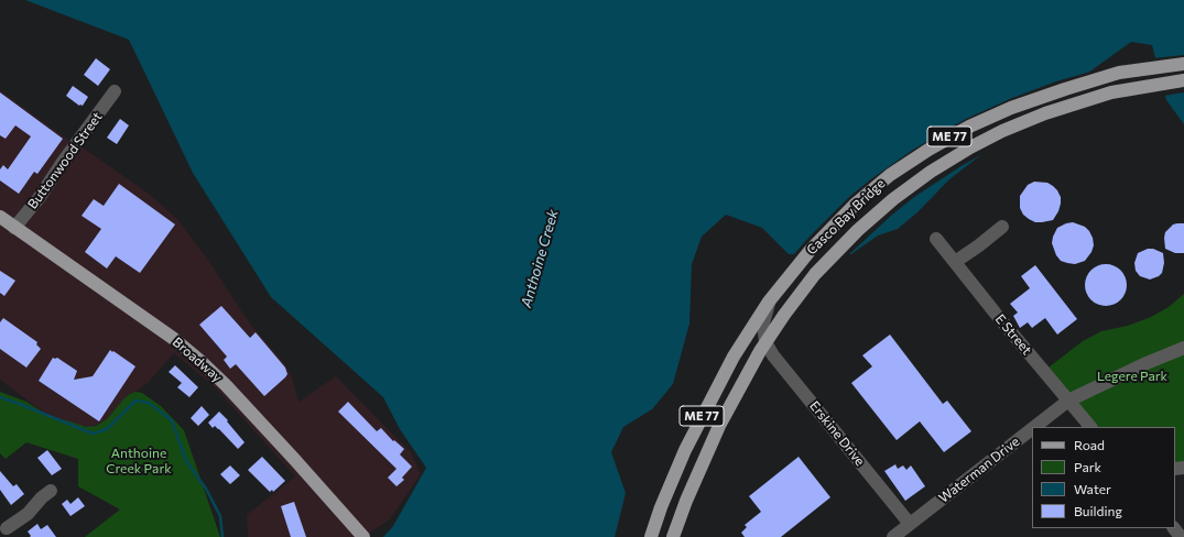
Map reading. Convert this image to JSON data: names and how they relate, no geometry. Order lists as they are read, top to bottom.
{
  "streets": {
    "main road": ["ME 77", "Casco Bay Bridge", "Broadway"],
    "street": [
      "Buttonwood Street",
      "E Street",
      "Erskine Drive",
      "Waterman Drive"
    ]
  },
  "crossings": [
    ["Buttonwood Street", "Broadway"],
    ["Casco Bay Bridge", "Erskine Drive"],
    ["E Street", "Waterman Drive"],
    ["Erskine Drive", "Waterman Drive"]
  ],
  "water": ["Anthoine Creek"],
  "parks": ["Legere Park", "Anthoine Creek Park"],
  "legend": [
    "Road",
    "Park",
    "Water",
    "Building"
  ]
}
